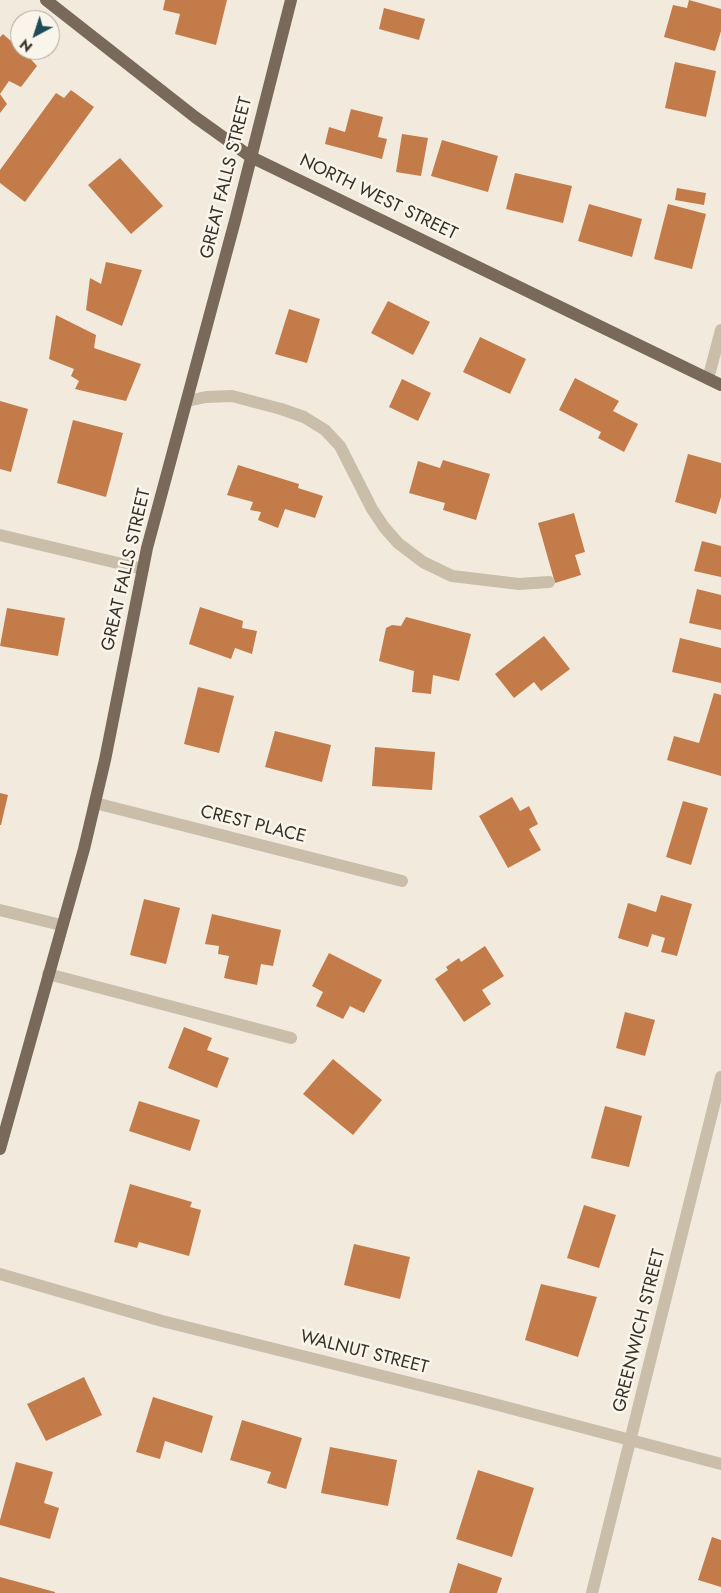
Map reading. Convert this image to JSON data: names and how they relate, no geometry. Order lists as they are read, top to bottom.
{
  "streets": {
    "main road": ["GREAT FALLS STREET", "NORTH WEST STREET"],
    "street": ["CREST PLACE", "GREENWICH STREET", "WALNUT STREET"]
  },
  "crossings": [
    ["GREAT FALLS STREET", "NORTH WEST STREET"],
    ["GREAT FALLS STREET", "CREST PLACE"],
    ["GREENWICH STREET", "WALNUT STREET"]
  ],
  "north": "bottom left"
}
